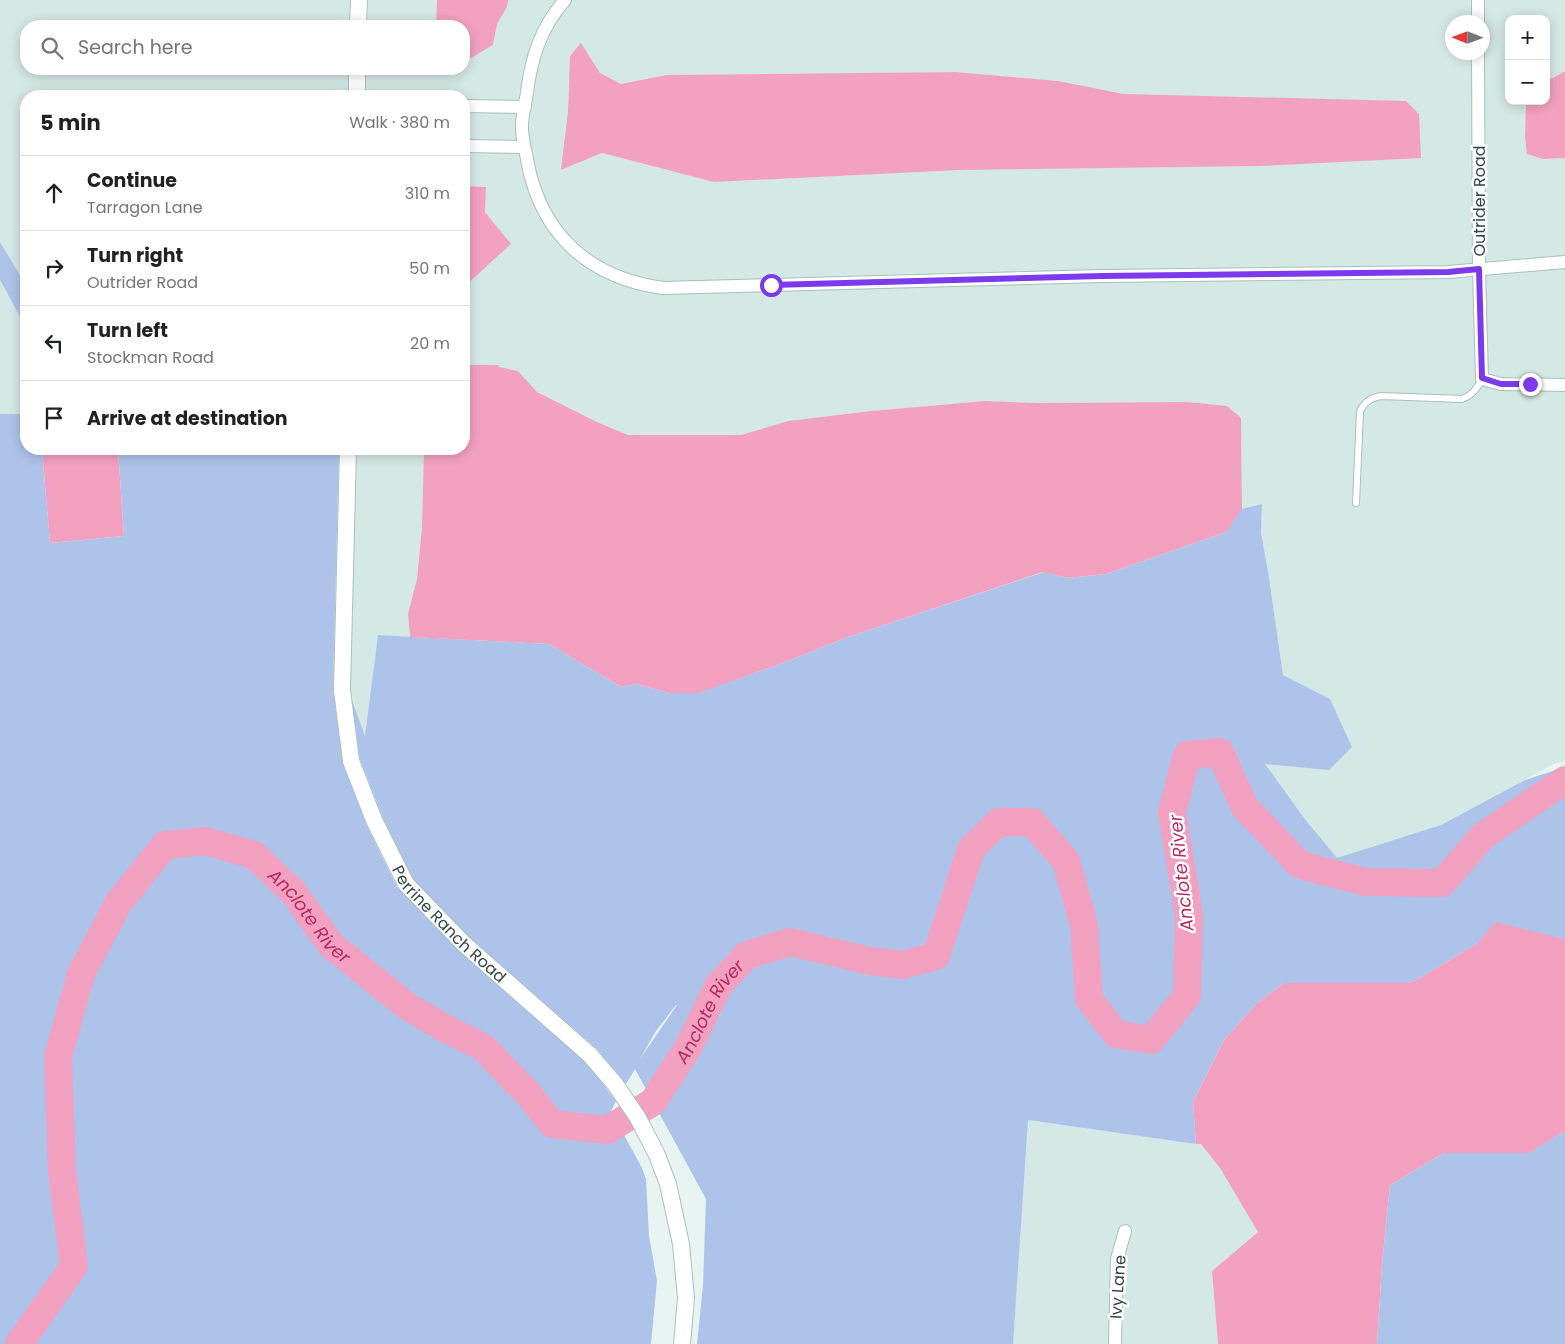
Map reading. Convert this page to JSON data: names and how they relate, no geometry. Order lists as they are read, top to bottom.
{
  "streets": {
    "street": ["Outrider Road", "Perrine Ranch Road", "Ivy Lane"]
  },
  "water": ["Anclote River"],
  "north": "left",
  "page": {
    "map_buttons": ["+", "−"],
    "search": "Search here",
    "heading": ["5 min", "Walk · 380 m"],
    "list": [
      ["Continue", "Tarragon Lane", "310 m"],
      ["Turn right", "Outrider Road", "50 m"],
      ["Turn left", "Stockman Road", "20 m"],
      "Arrive at destination"
    ]
  }
}
